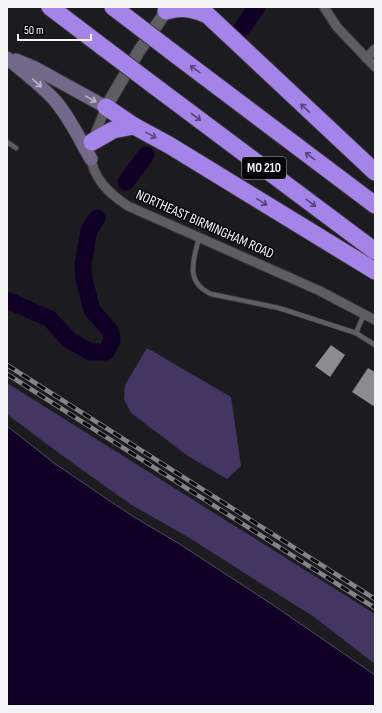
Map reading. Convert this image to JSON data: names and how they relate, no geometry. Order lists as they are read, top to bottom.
{
  "streets": {
    "highway": ["MO 210"],
    "street": ["NORTHEAST BIRMINGHAM ROAD"]
  },
  "scale_bar": "50 m"
}
